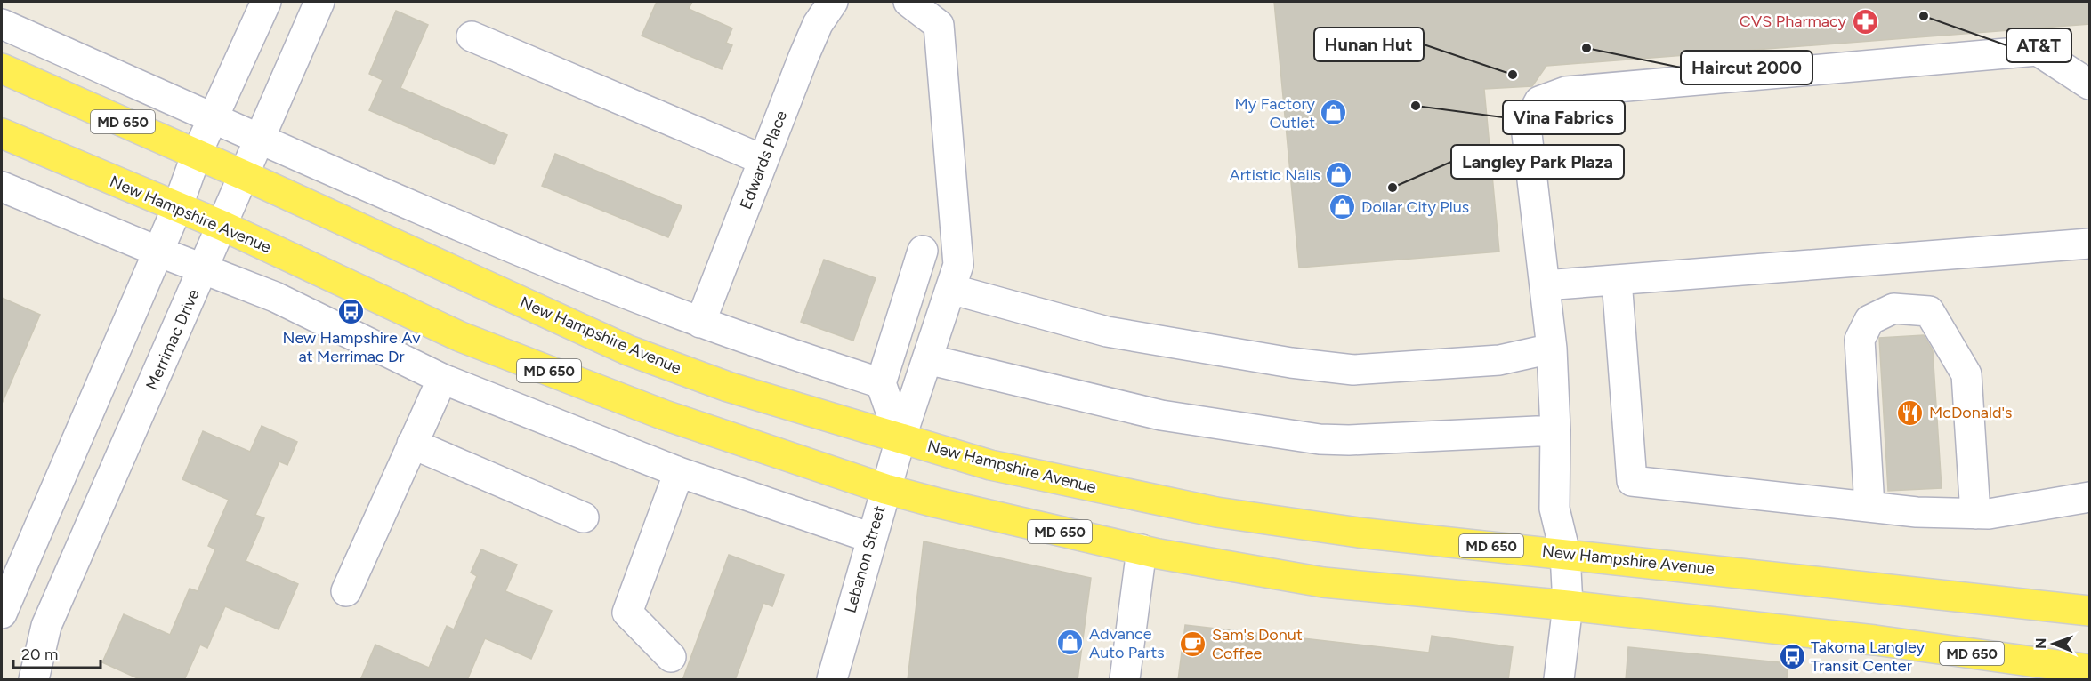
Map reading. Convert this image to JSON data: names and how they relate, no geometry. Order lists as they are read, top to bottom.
{
  "streets": {
    "main road": ["MD 650", "New Hampshire Avenue"],
    "street": ["Edwards Place", "Merrimac Drive", "Lebanon Street"]
  },
  "crossings": [
    ["New Hampshire Avenue", "Merrimac Drive"],
    ["New Hampshire Avenue", "Lebanon Street"]
  ],
  "places": {
    "other": [
      "AT&T",
      "Haircut 2000",
      "Hunan Hut",
      "Vina Fabrics",
      "Langley Park Plaza"
    ],
    "pharmacy": ["CVS Pharmacy"],
    "shop": [
      "My Factory Outlet",
      "Artistic Nails",
      "Dollar City Plus",
      "Advance Auto Parts"
    ],
    "bus stop": ["New Hampshire Av at Merrimac Dr", "Takoma Langley Transit Center"],
    "restaurant": ["McDonald's"],
    "cafe": ["Sam's Donut Coffee"]
  },
  "scale_bar": "20 m",
  "north": "left"
}
